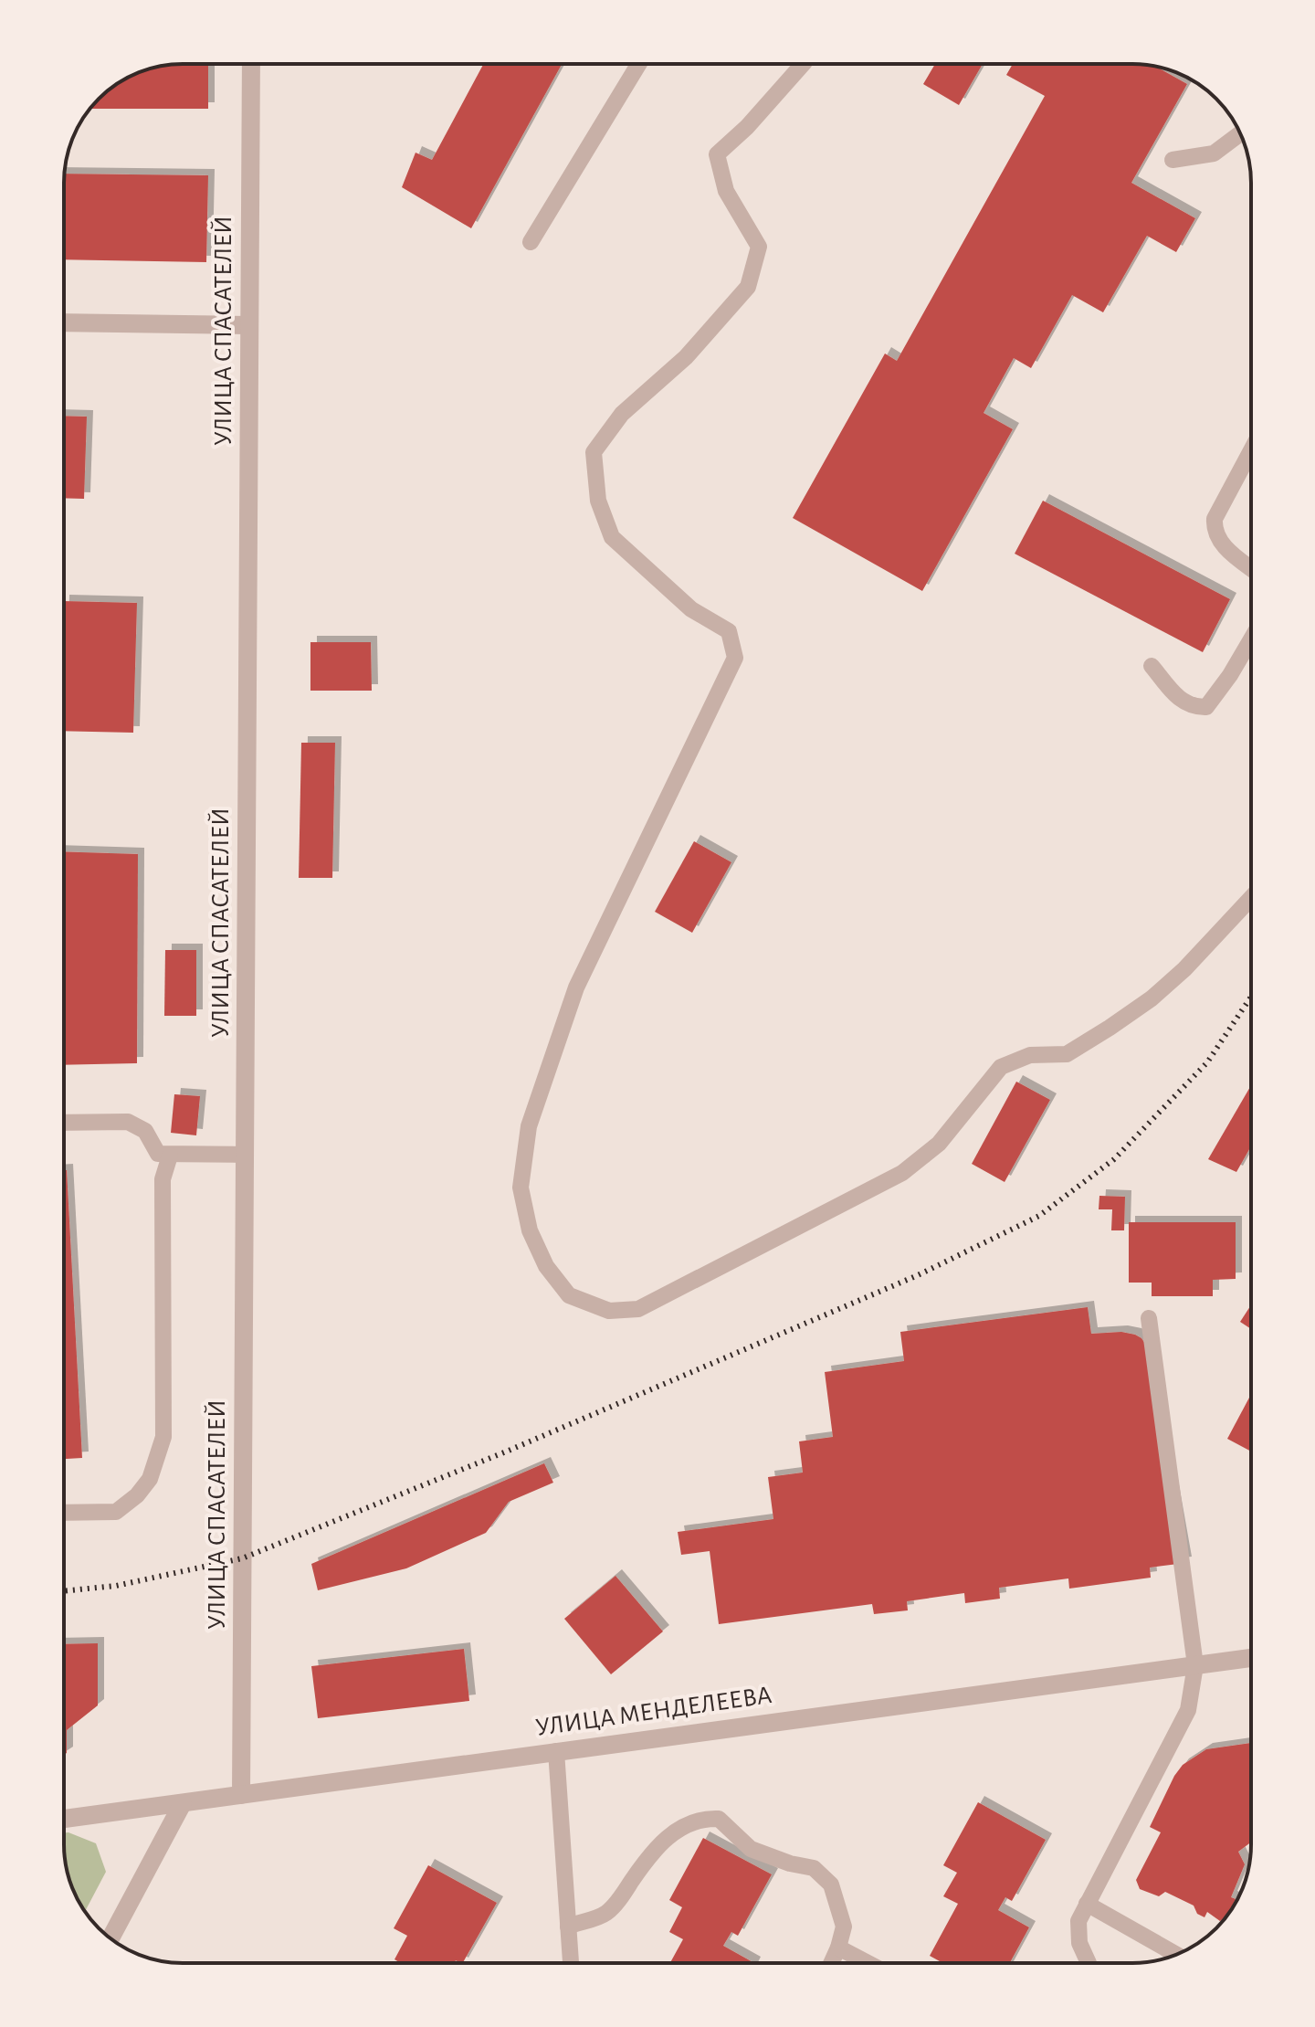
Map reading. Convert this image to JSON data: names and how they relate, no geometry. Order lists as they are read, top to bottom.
{
  "streets": {
    "street": ["УЛИЦА СПАСАТЕЛЕЙ", "УЛИЦА МЕНДЕЛЕЕВА"]
  },
  "crossings": [
    ["УЛИЦА СПАСАТЕЛЕЙ", "УЛИЦА МЕНДЕЛЕЕВА"]
  ]
}
